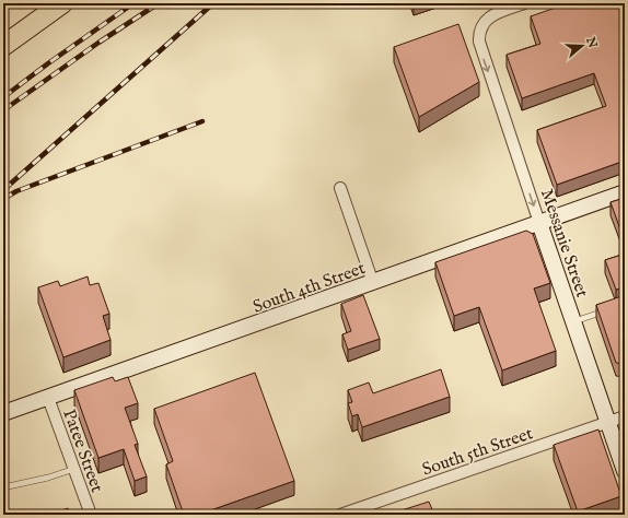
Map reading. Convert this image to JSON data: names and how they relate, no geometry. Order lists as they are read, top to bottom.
{
  "streets": {
    "main road": ["Messanie Street", "South 4th Street"],
    "street": ["Patee Street", "South 5th Street"]
  },
  "crossings": [
    ["Messanie Street", "South 4th Street"],
    ["Messanie Street", "South 5th Street"],
    ["South 4th Street", "Patee Street"]
  ],
  "one_way": ["Messanie Street"],
  "north": "right"
}
